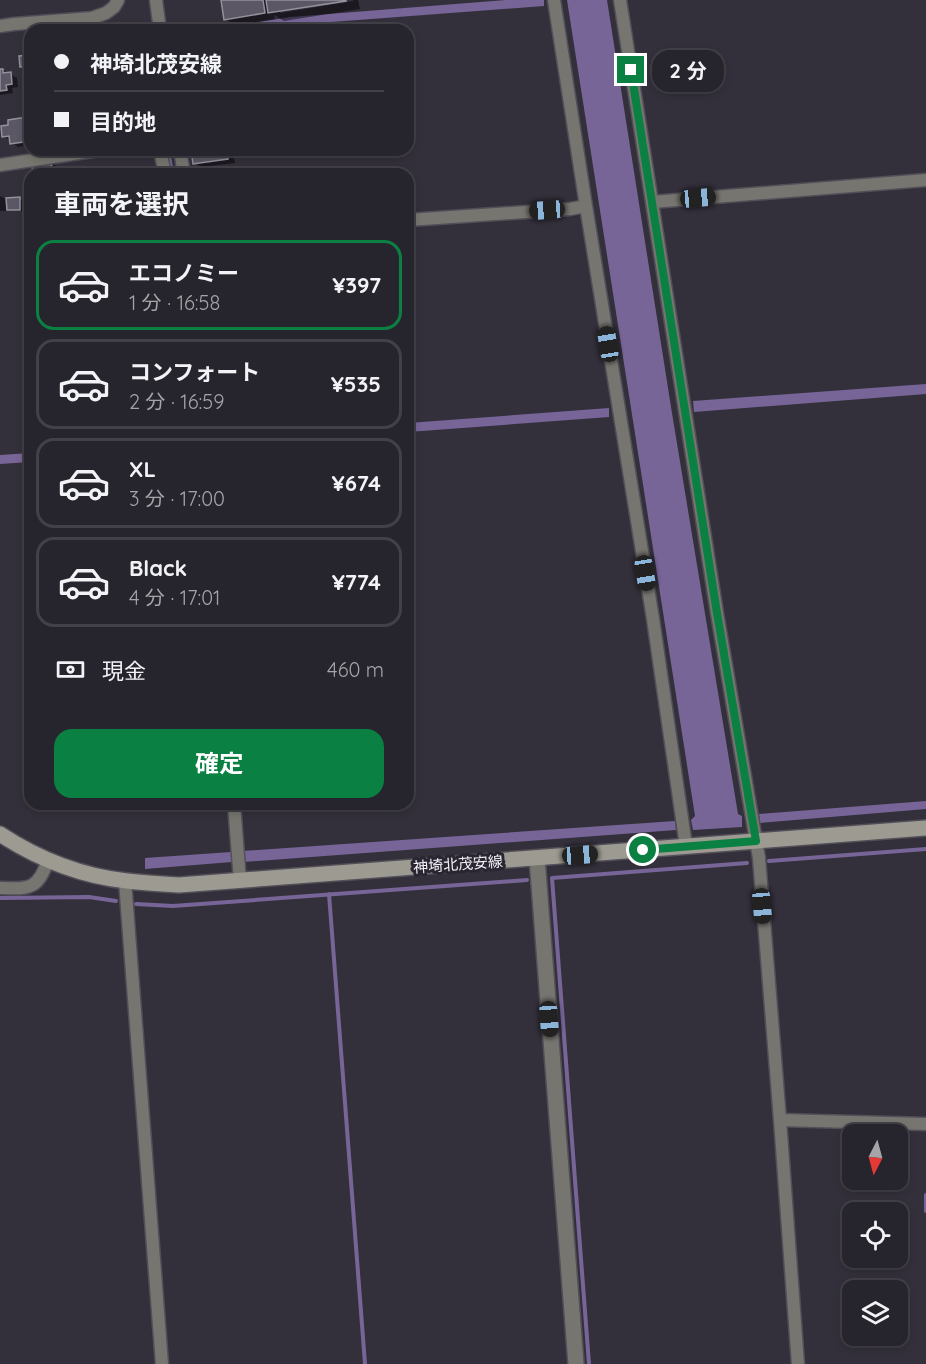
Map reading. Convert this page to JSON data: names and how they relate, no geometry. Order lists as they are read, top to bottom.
{
  "streets": {
    "main road": ["神埼北茂安線"]
  },
  "north": "bottom",
  "page": {
    "banner": ["神埼北茂安線", "目的地"],
    "bubble": "2 分",
    "heading": "車両を選択",
    "list": [
      {
        "name": "エコノミー",
        "note": "1 分 · 16:58",
        "value": "¥397"
      },
      {
        "name": "コンフォート",
        "note": "2 分 · 16:59",
        "value": "¥535"
      },
      {
        "name": "XL",
        "note": "3 分 · 17:00",
        "value": "¥674"
      },
      {
        "name": "Black",
        "note": "4 分 · 17:01",
        "value": "¥774"
      }
    ],
    "pay": ["現金", "460 m"],
    "buttons": "確定"
  }
}
